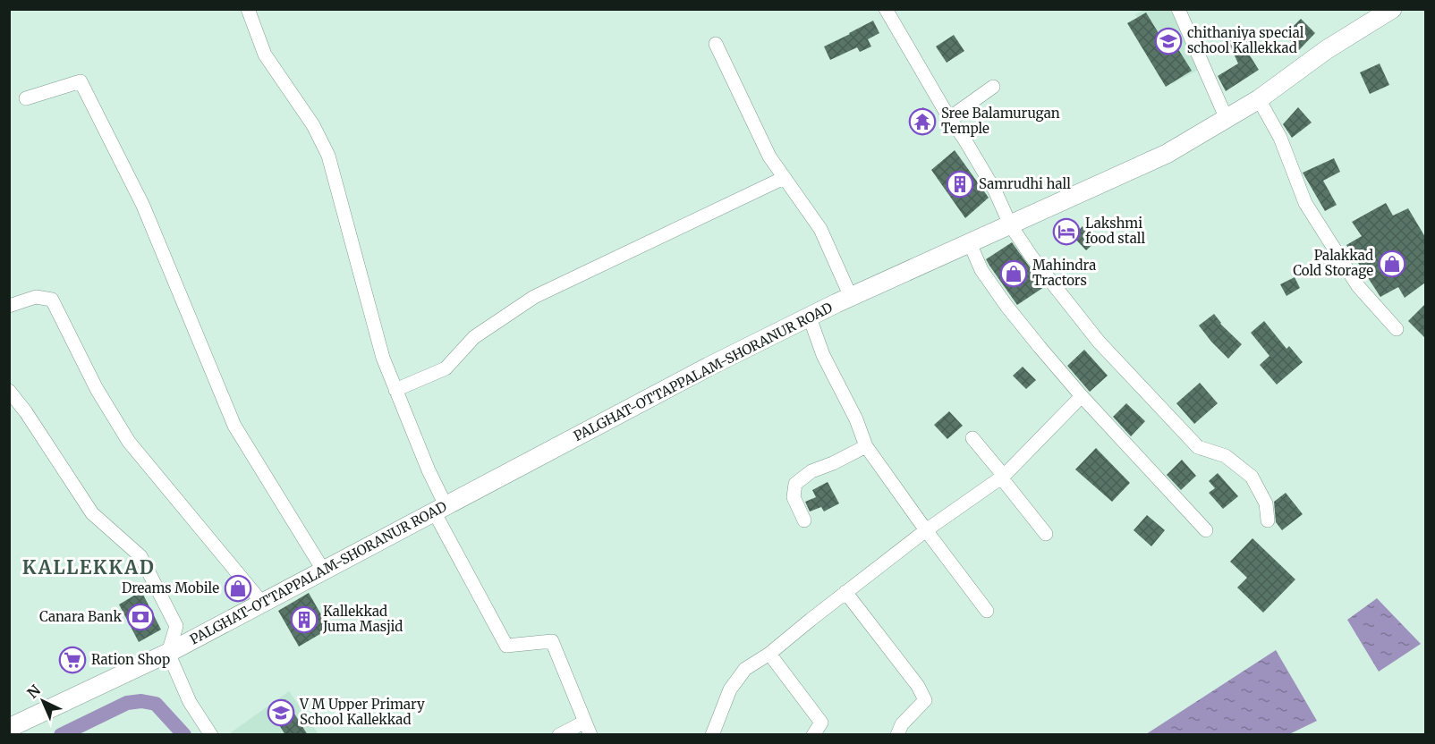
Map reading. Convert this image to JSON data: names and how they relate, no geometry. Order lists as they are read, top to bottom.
{
  "streets": {
    "main road": ["PALGHAT-OTTAPPALAM-SHORANUR ROAD"]
  },
  "districts": ["KALLEKKAD"],
  "places": {
    "school or university": ["chithaniya special school Kallekkad", "V M Upper Primary School Kallekkad"],
    "temple": ["Sree Balamurugan Temple"],
    "building": ["Samrudhi hall", "Kallekkad Juma Masjid"],
    "hotel": ["Lakshmi food stall"],
    "shop": ["Palakkad Cold Storage", "Mahindra Tractors", "Dreams Mobile"],
    "bank": ["Canara Bank"],
    "supermarket": ["Ration Shop"]
  },
  "north": "top left"
}
